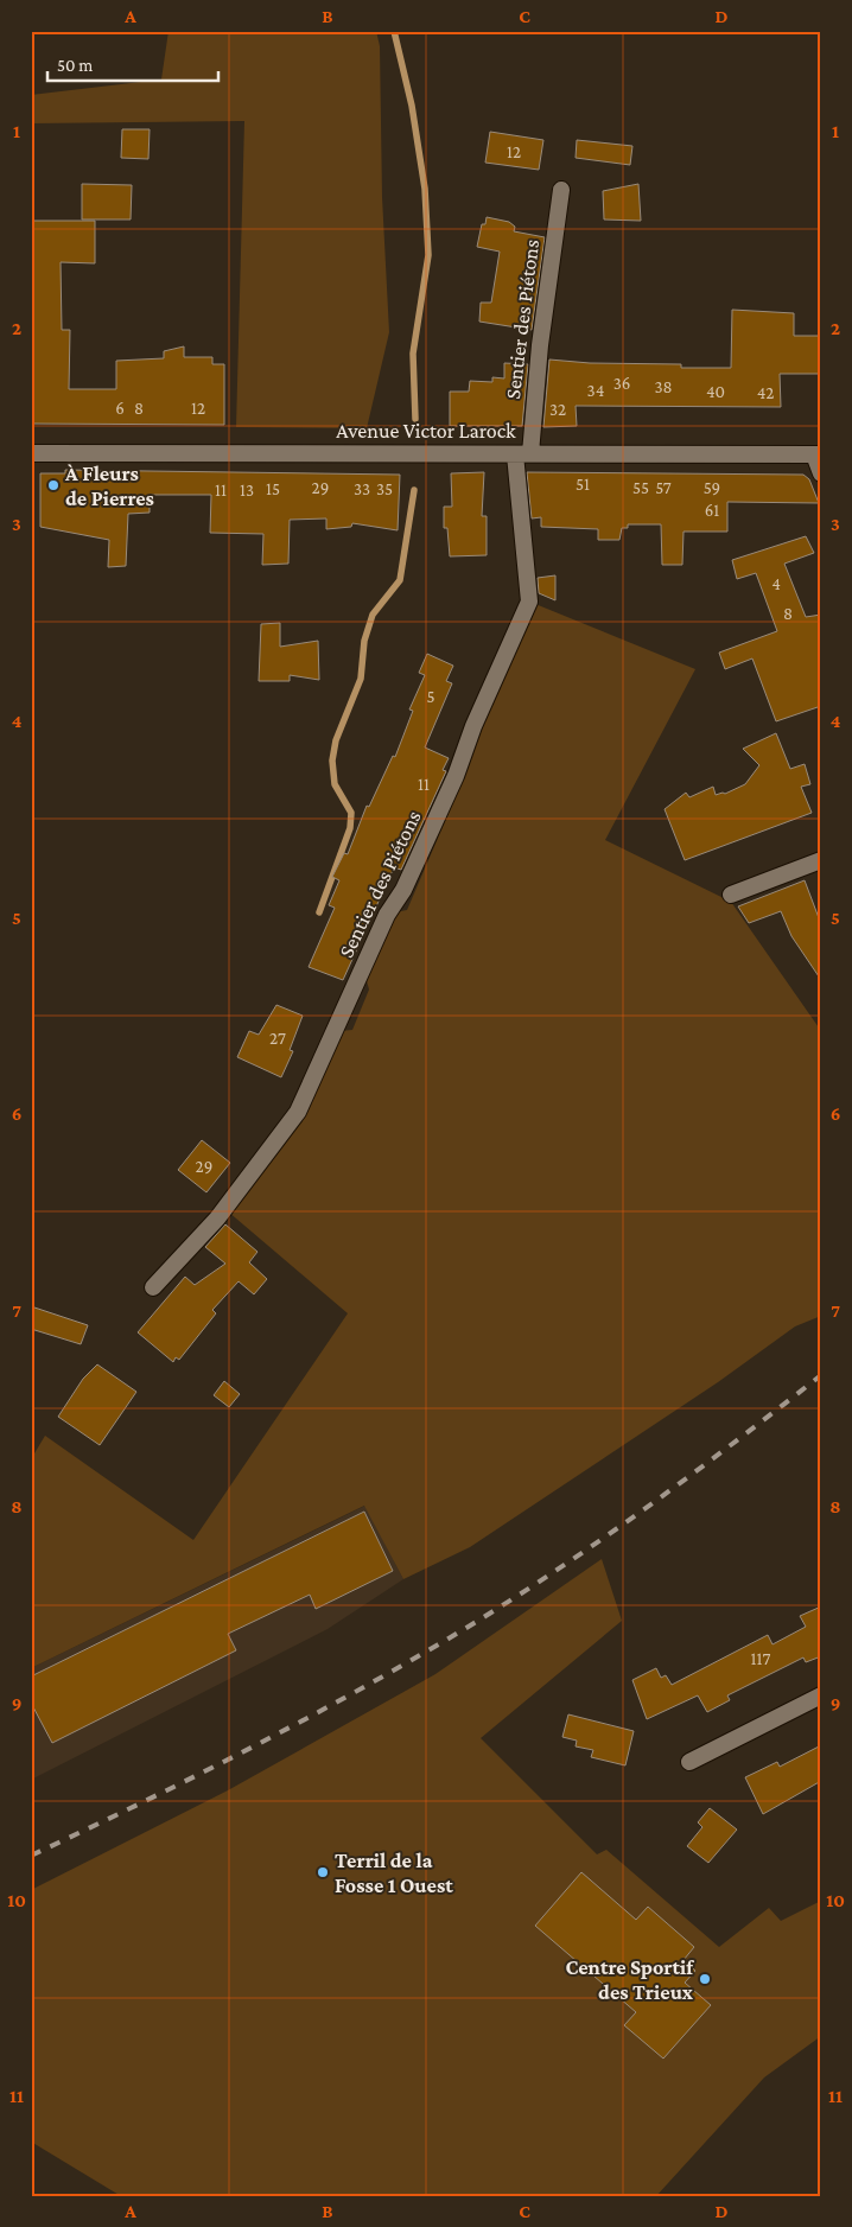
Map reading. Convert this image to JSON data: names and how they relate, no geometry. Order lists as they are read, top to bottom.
{
  "streets": {
    "street": ["Sentier des Piétons", "Avenue Victor Larock"]
  },
  "crossings": [
    ["Sentier des Piétons", "Avenue Victor Larock"]
  ],
  "places": ["À Fleurs de Pierres", "Terril de la Fosse 1 Ouest", "Centre Sportif des Trieux"],
  "house_numbers": [
    "12",
    "36",
    "38",
    "34",
    "40",
    "42",
    "6",
    "8",
    "12",
    "32",
    "51",
    "29",
    "55",
    "57",
    "59",
    "15",
    "33",
    "35",
    "11",
    "13",
    "61",
    "4",
    "8",
    "5",
    "11",
    "27",
    "29",
    "117"
  ],
  "scale_bar": "50 m",
  "grid": {
    "columns": [
      "A",
      "B",
      "C",
      "D"
    ],
    "rows": [
      "1",
      "2",
      "3",
      "4",
      "5",
      "6",
      "7",
      "8",
      "9",
      "10",
      "11"
    ]
  }
}
